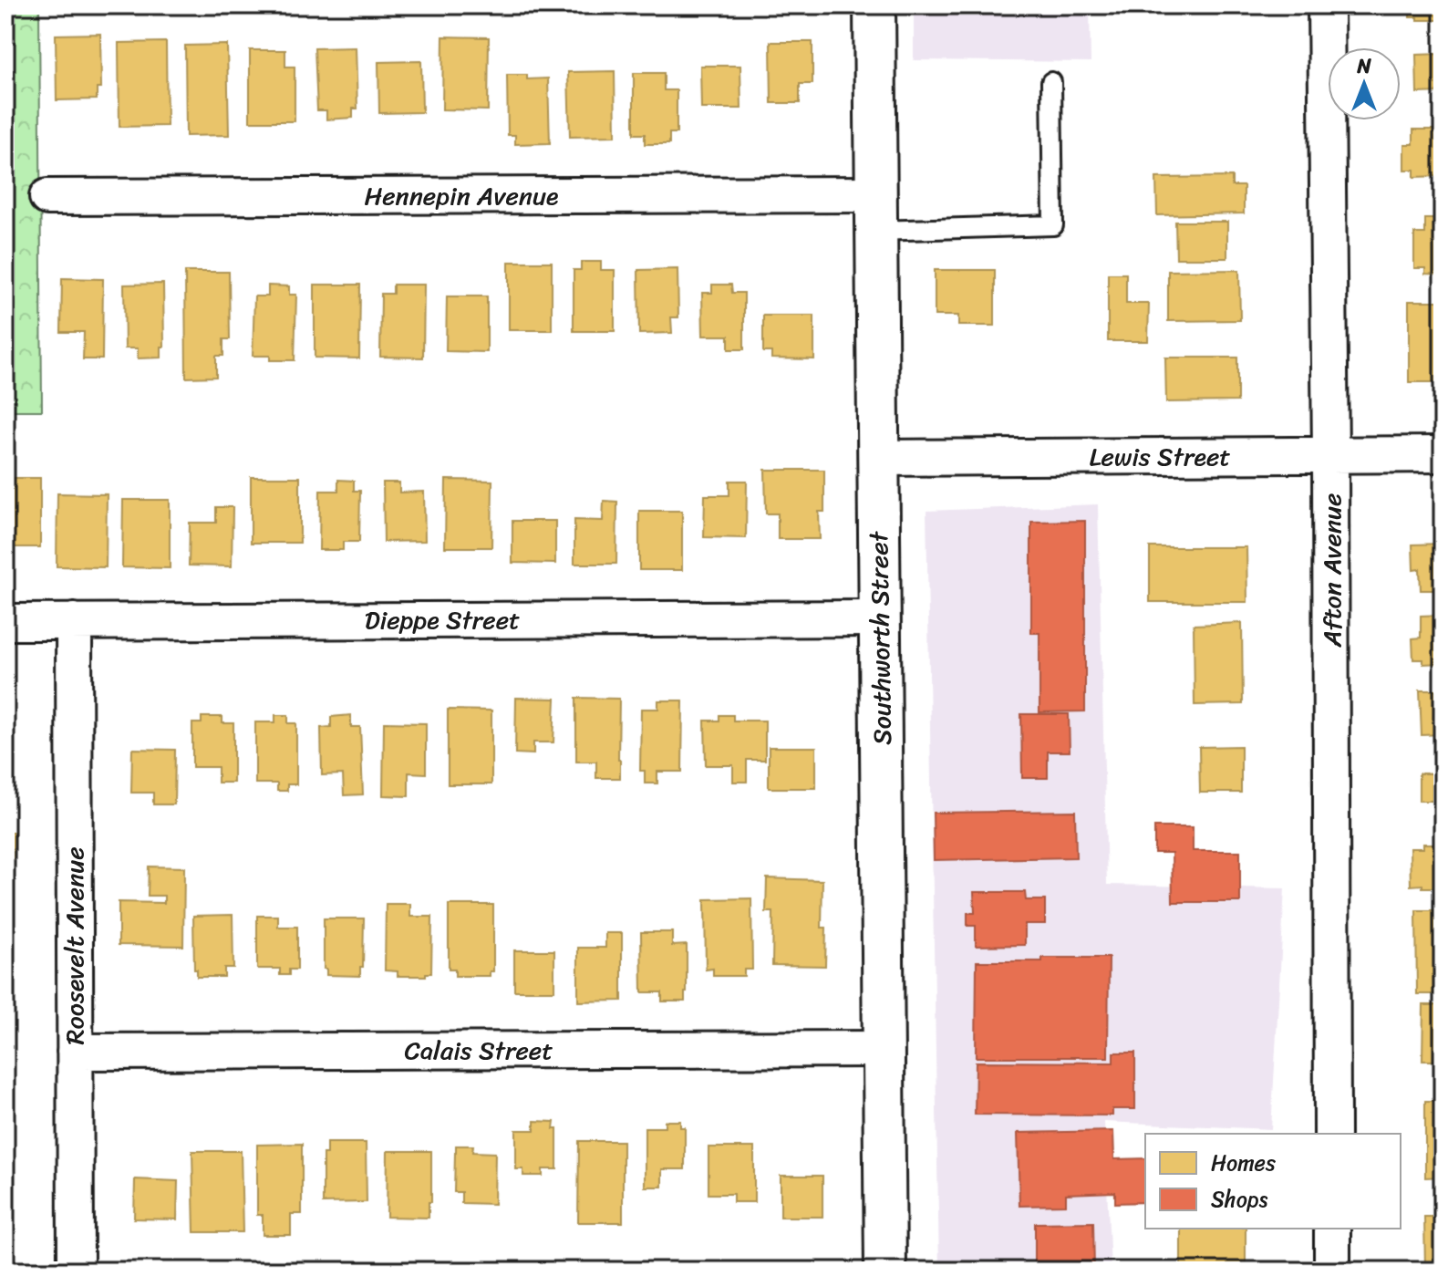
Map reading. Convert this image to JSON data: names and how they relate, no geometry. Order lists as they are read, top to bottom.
{
  "streets": {
    "main road": ["Southworth Street"],
    "street": [
      "Hennepin Avenue",
      "Lewis Street",
      "Afton Avenue",
      "Dieppe Street",
      "Roosevelt Avenue",
      "Calais Street"
    ]
  },
  "crossings": [
    ["Hennepin Avenue", "Southworth Street"],
    ["Lewis Street", "Afton Avenue"],
    ["Lewis Street", "Southworth Street"],
    ["Dieppe Street", "Southworth Street"],
    ["Dieppe Street", "Roosevelt Avenue"],
    ["Southworth Street", "Calais Street"],
    ["Roosevelt Avenue", "Calais Street"]
  ],
  "legend": ["Homes", "Shops"],
  "north": "top"
}
